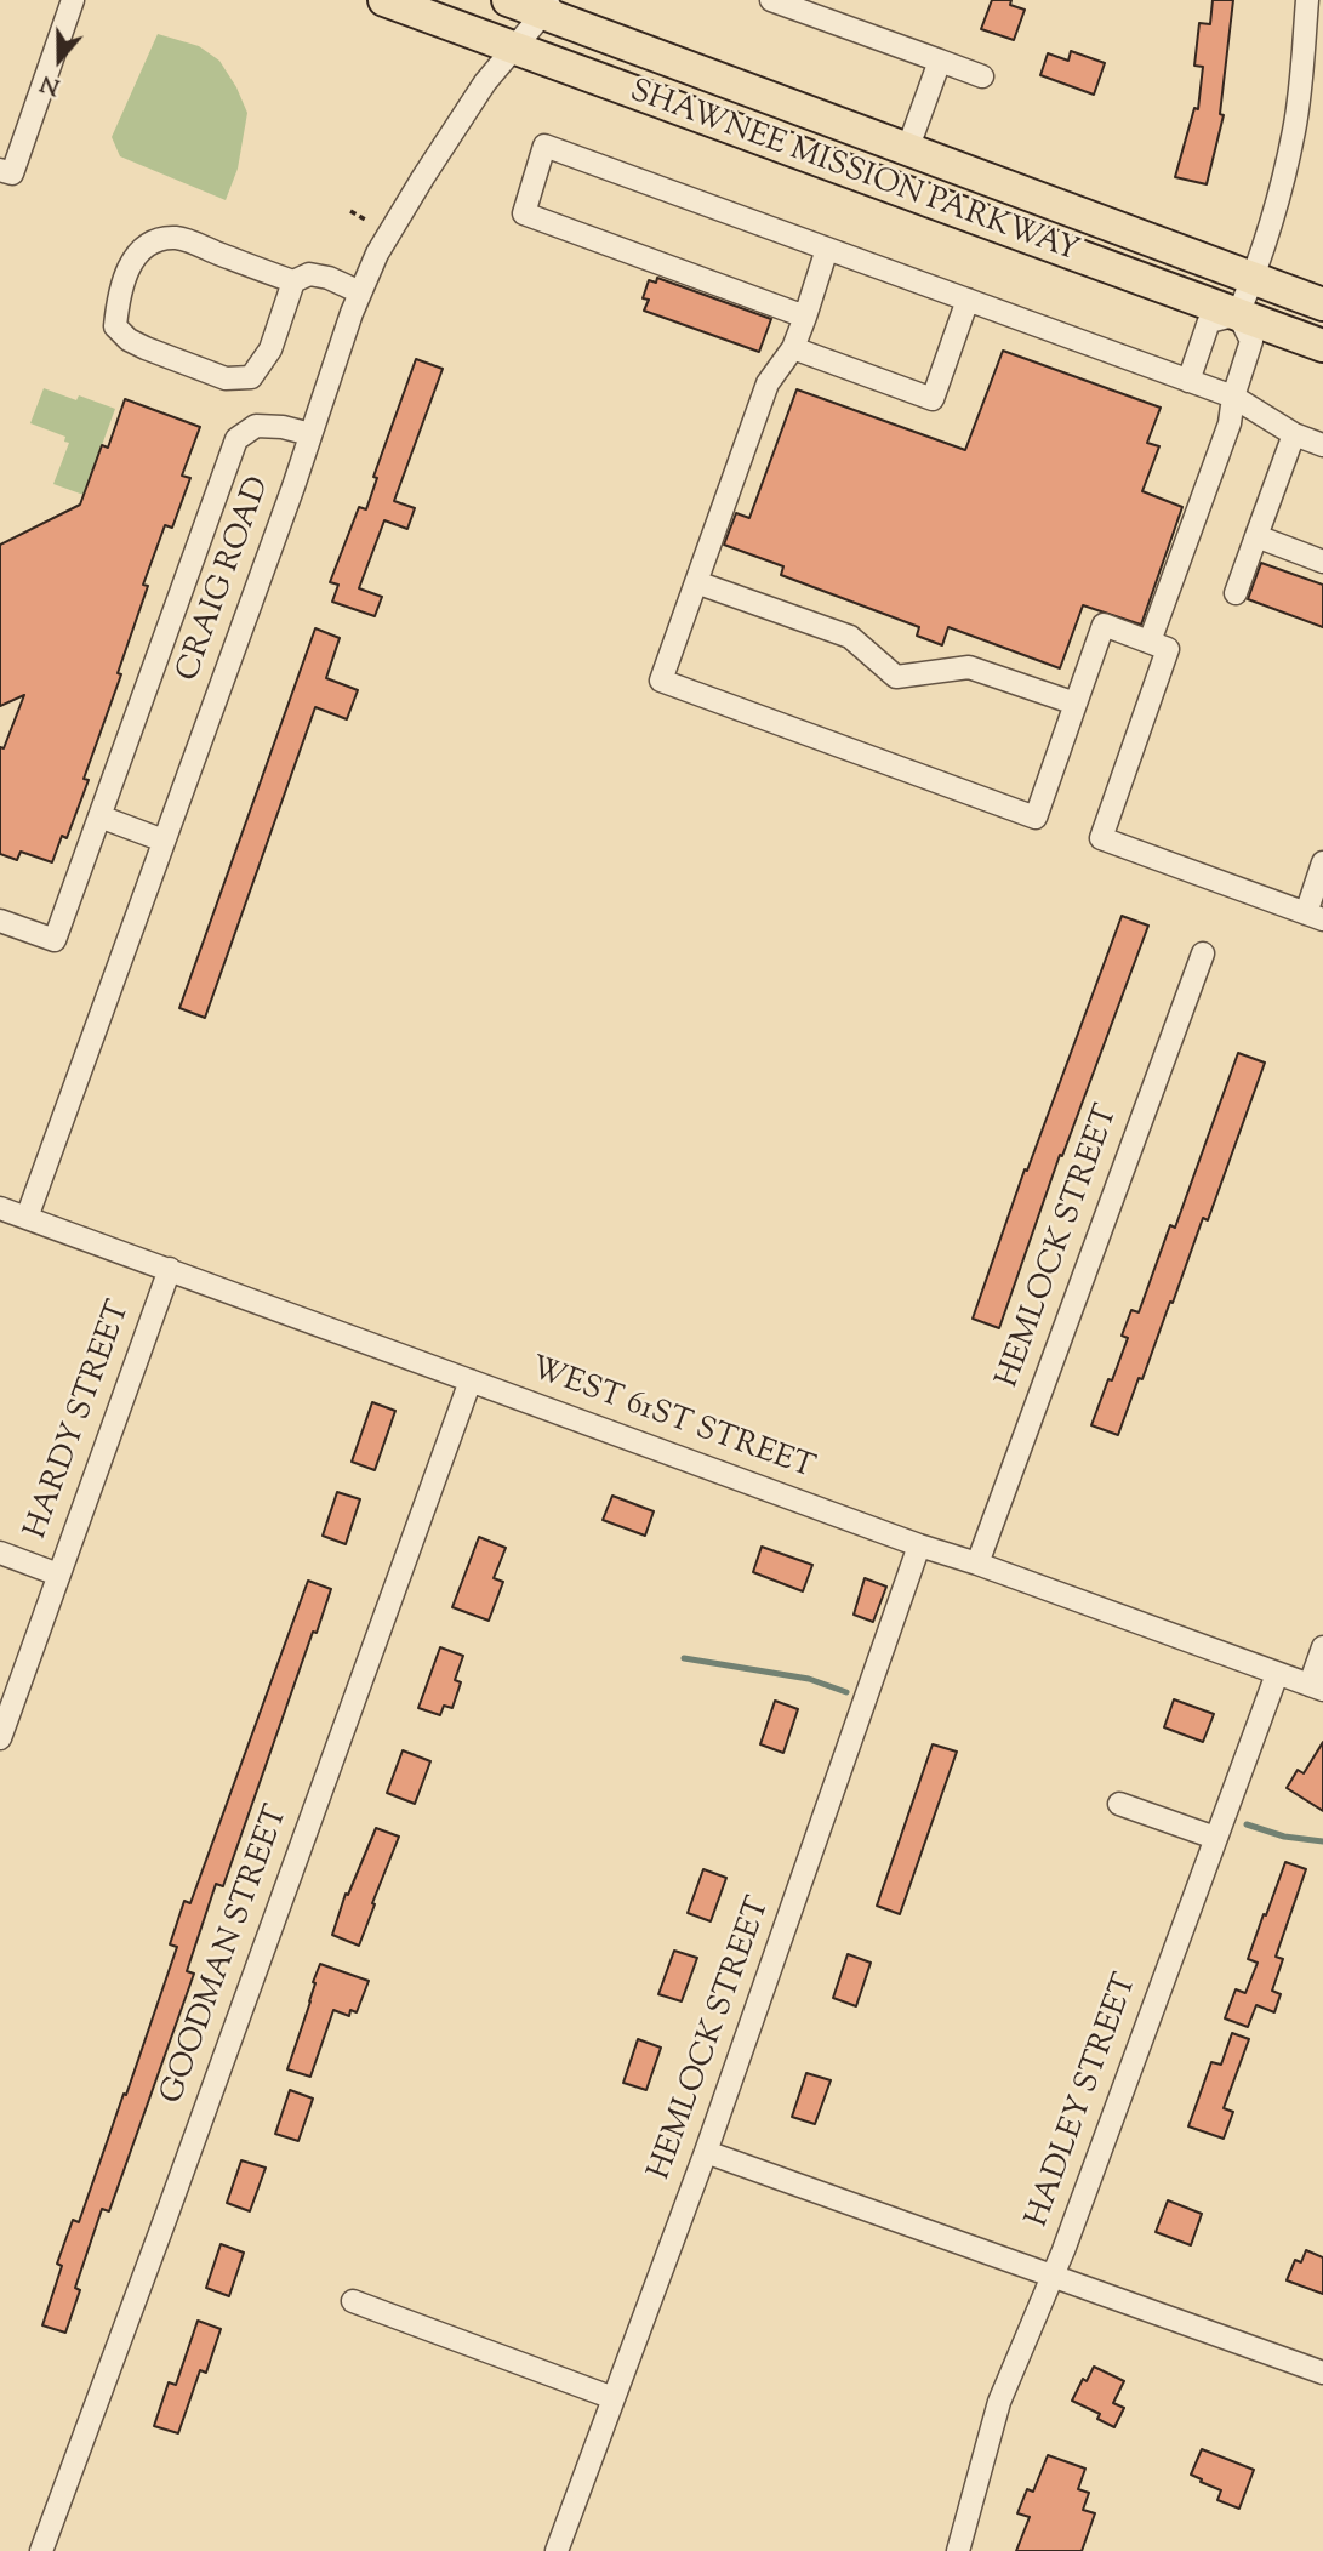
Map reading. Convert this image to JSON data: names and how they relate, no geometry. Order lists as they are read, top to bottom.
{
  "streets": {
    "highway": ["SHAWNEE MISSION PARKWAY"],
    "street": [
      "CRAIG ROAD",
      "HEMLOCK STREET",
      "HARDY STREET",
      "WEST 61ST STREET",
      "GOODMAN STREET",
      "HADLEY STREET"
    ]
  },
  "crossings": [
    ["SHAWNEE MISSION PARKWAY", "CRAIG ROAD"],
    ["CRAIG ROAD", "WEST 61ST STREET"],
    ["HEMLOCK STREET", "WEST 61ST STREET"],
    ["HARDY STREET", "WEST 61ST STREET"],
    ["WEST 61ST STREET", "GOODMAN STREET"],
    ["WEST 61ST STREET", "HADLEY STREET"]
  ],
  "north": "bottom"
}
